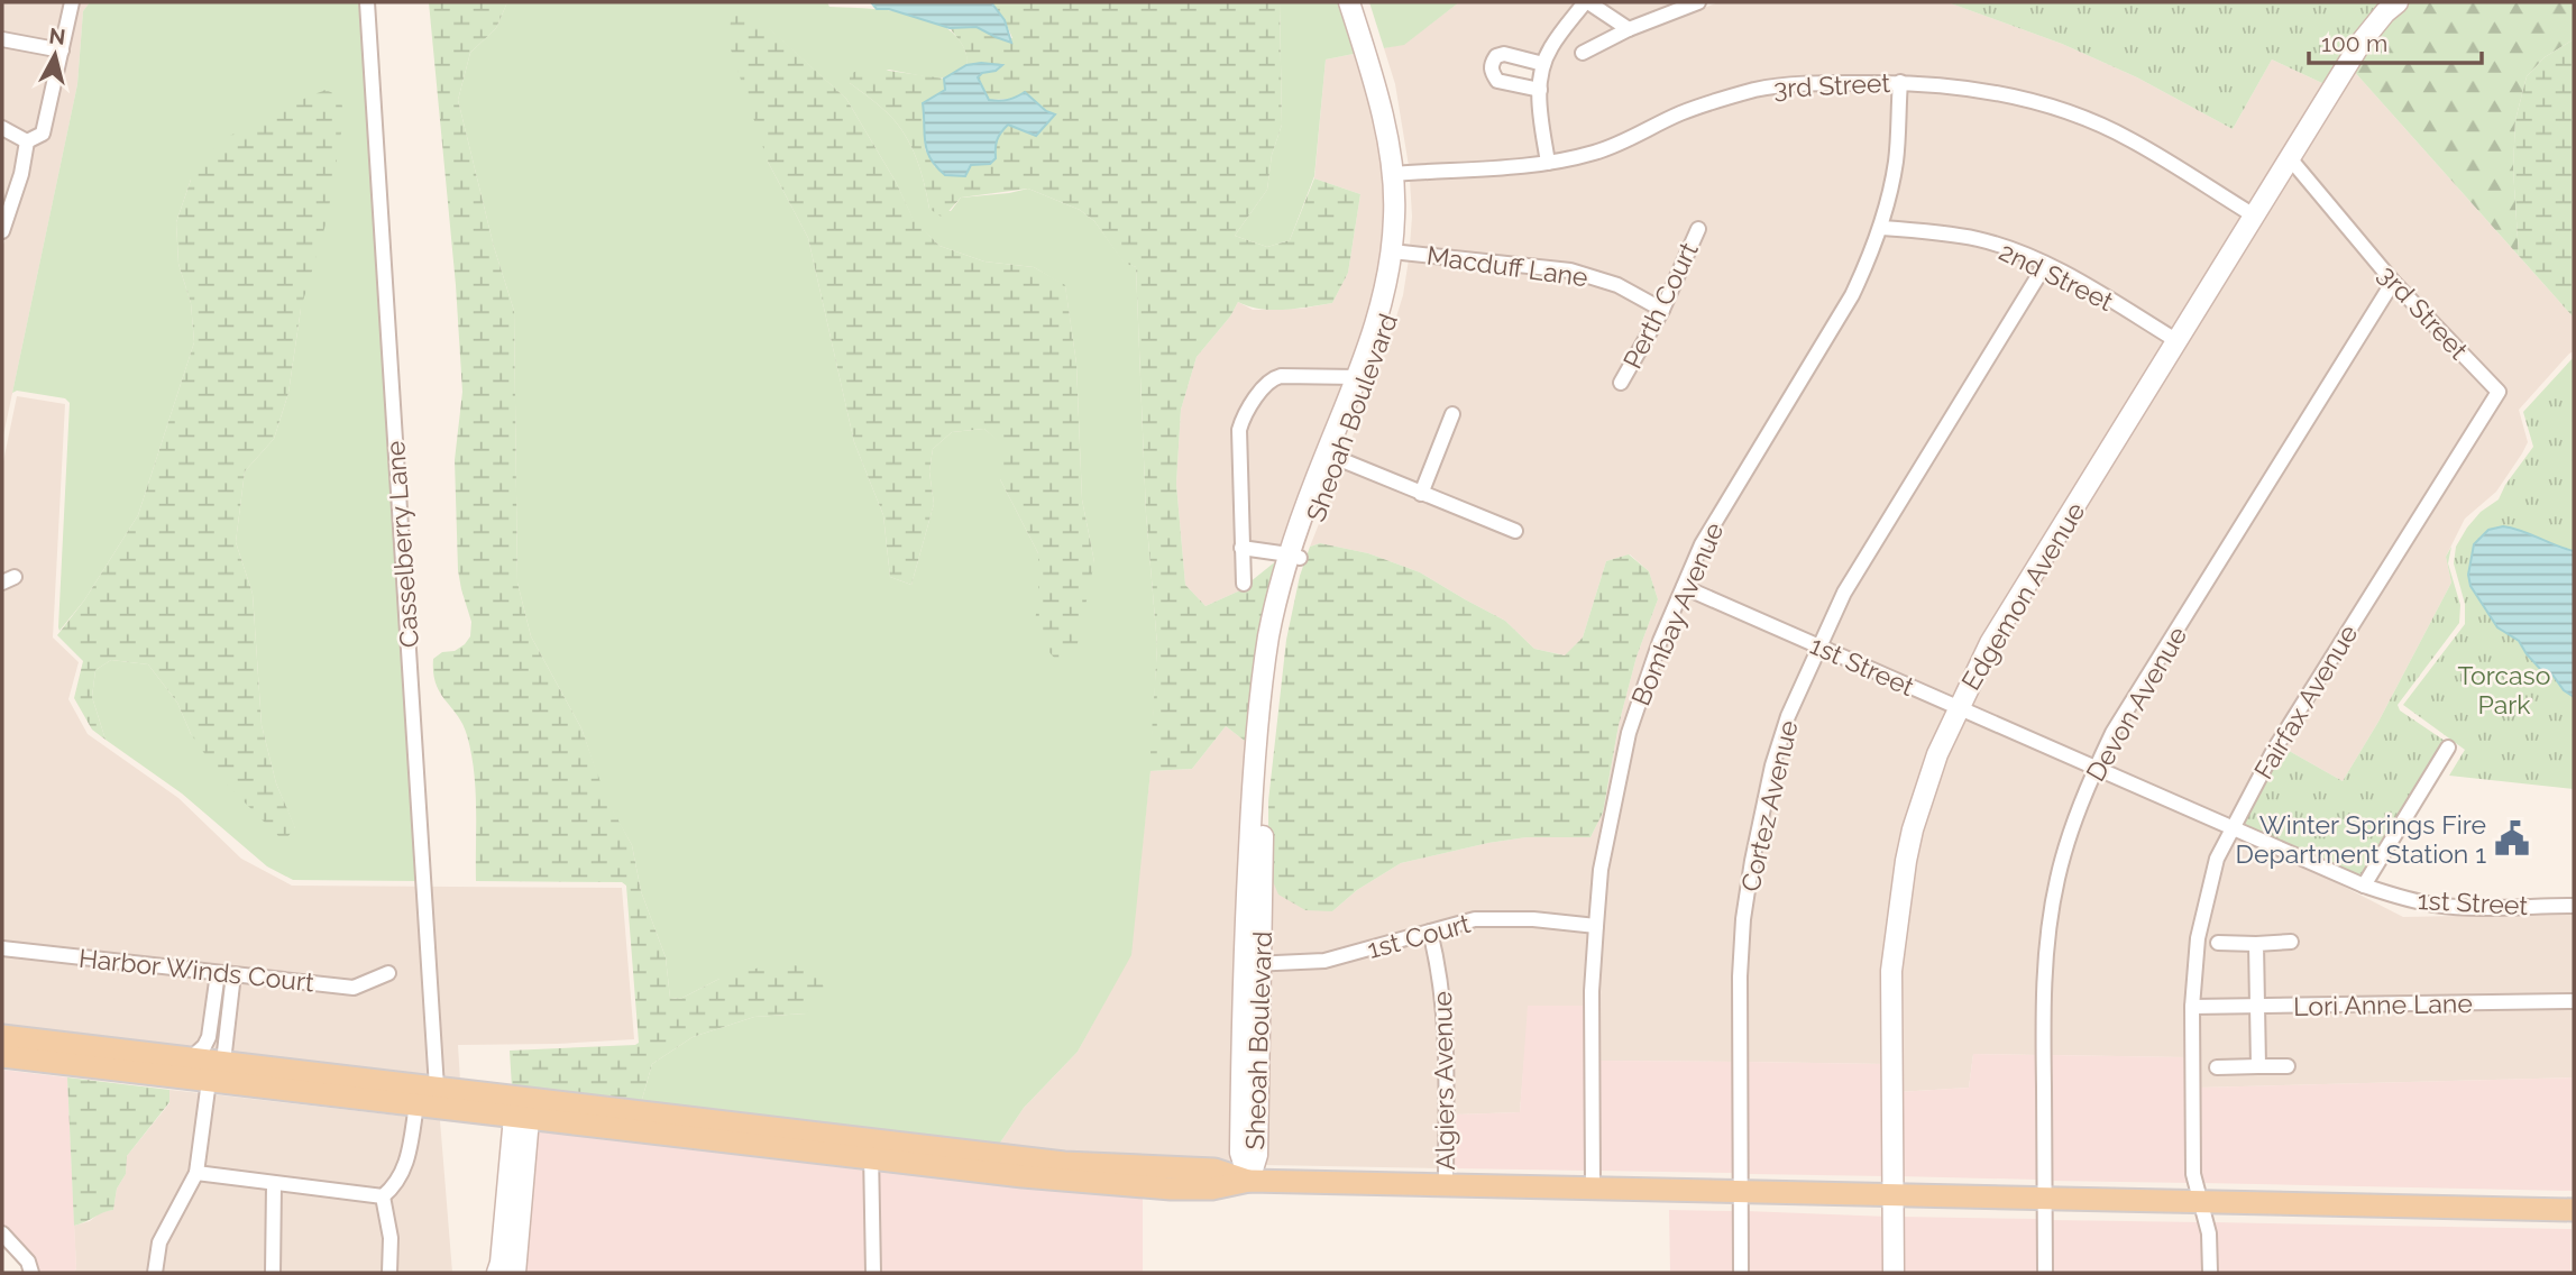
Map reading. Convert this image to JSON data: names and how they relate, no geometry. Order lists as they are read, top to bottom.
{
  "streets": {
    "street": [
      "3rd Street",
      "Macduff Lane",
      "2nd Street",
      "Perth Court",
      "Sheoah Boulevard",
      "Casselberry Lane",
      "Edgemon Avenue",
      "Bombay Avenue",
      "1st Street",
      "Fairfax Avenue",
      "Devon Avenue",
      "Cortez Avenue",
      "1st Court",
      "Harbor Winds Court",
      "Lori Anne Lane",
      "Algiers Avenue"
    ]
  },
  "crossings": [
    ["3rd Street", "Sheoah Boulevard"],
    ["3rd Street", "Edgemon Avenue"],
    ["3rd Street", "Bombay Avenue"],
    ["3rd Street", "Fairfax Avenue"],
    ["3rd Street", "Devon Avenue"],
    ["Macduff Lane", "Perth Court"],
    ["Macduff Lane", "Sheoah Boulevard"],
    ["2nd Street", "Edgemon Avenue"],
    ["2nd Street", "Bombay Avenue"],
    ["2nd Street", "Cortez Avenue"],
    ["Sheoah Boulevard", "1st Court"],
    ["Edgemon Avenue", "1st Street"],
    ["Bombay Avenue", "1st Street"],
    ["Bombay Avenue", "1st Court"],
    ["1st Street", "Fairfax Avenue"],
    ["1st Street", "Devon Avenue"],
    ["1st Street", "Cortez Avenue"],
    ["Fairfax Avenue", "Lori Anne Lane"],
    ["1st Court", "Algiers Avenue"]
  ],
  "parks": ["Torcaso Park"],
  "places": {
    "public building": ["Winter Springs Fire Department Station 1"]
  },
  "scale_bar": "100 m",
  "north": "top"
}
